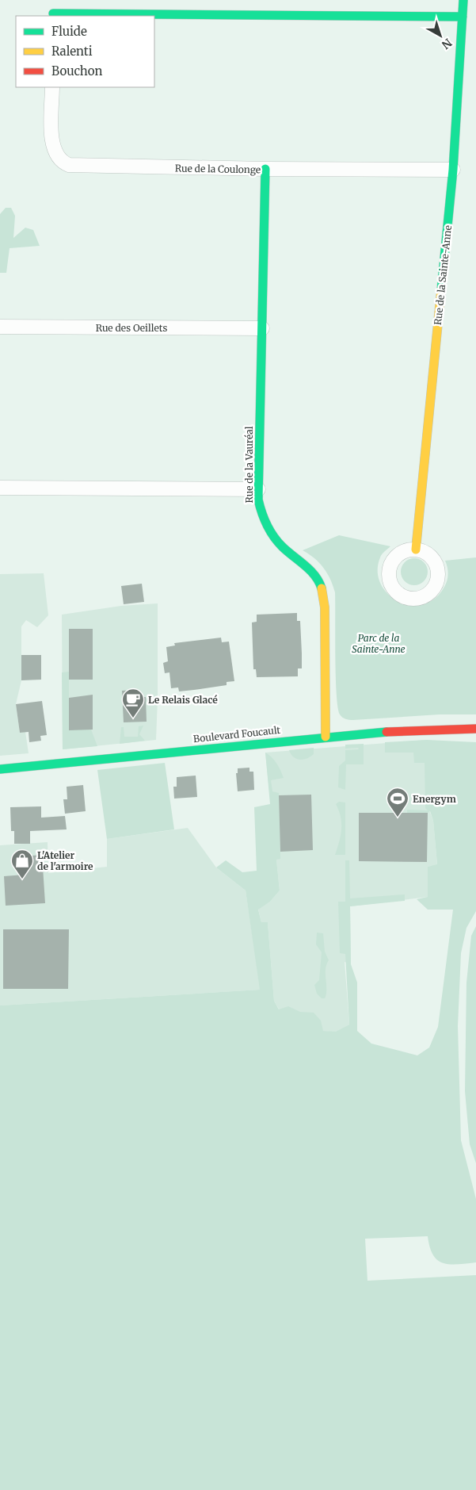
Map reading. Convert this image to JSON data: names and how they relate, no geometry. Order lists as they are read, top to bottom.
{
  "streets": {
    "street": [
      "Rue de la Coulonge",
      "Rue de la Sainte-Anne",
      "Rue des Oeillets",
      "Rue de la Vauréal",
      "Boulevard Foucault"
    ]
  },
  "crossings": [
    ["Rue de la Coulonge", "Rue de la Sainte-Anne"],
    ["Rue de la Coulonge", "Rue de la Vauréal"],
    ["Rue des Oeillets", "Rue de la Vauréal"],
    ["Rue de la Vauréal", "Boulevard Foucault"]
  ],
  "parks": ["Parc de la Sainte-Anne"],
  "places": {
    "cafe": ["Le Relais Glacé"],
    "sports": ["Energym"],
    "shop": ["L'Atelier de l'armoire"]
  },
  "legend": ["Fluide", "Ralenti", "Bouchon"],
  "north": "bottom right"
}
